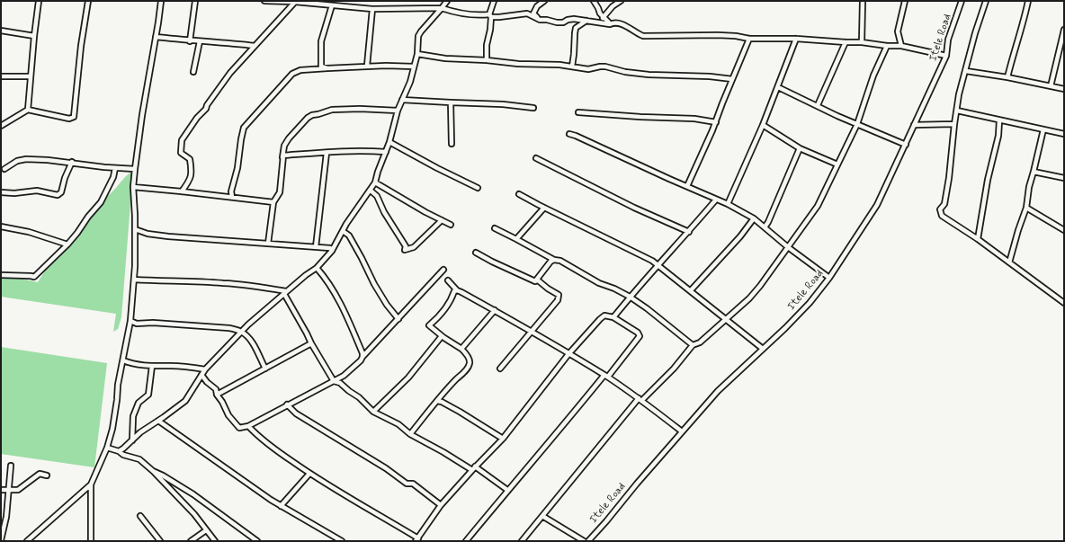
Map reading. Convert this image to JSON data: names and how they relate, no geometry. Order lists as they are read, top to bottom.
{
  "streets": {
    "street": ["Itele Road"]
  }
}
